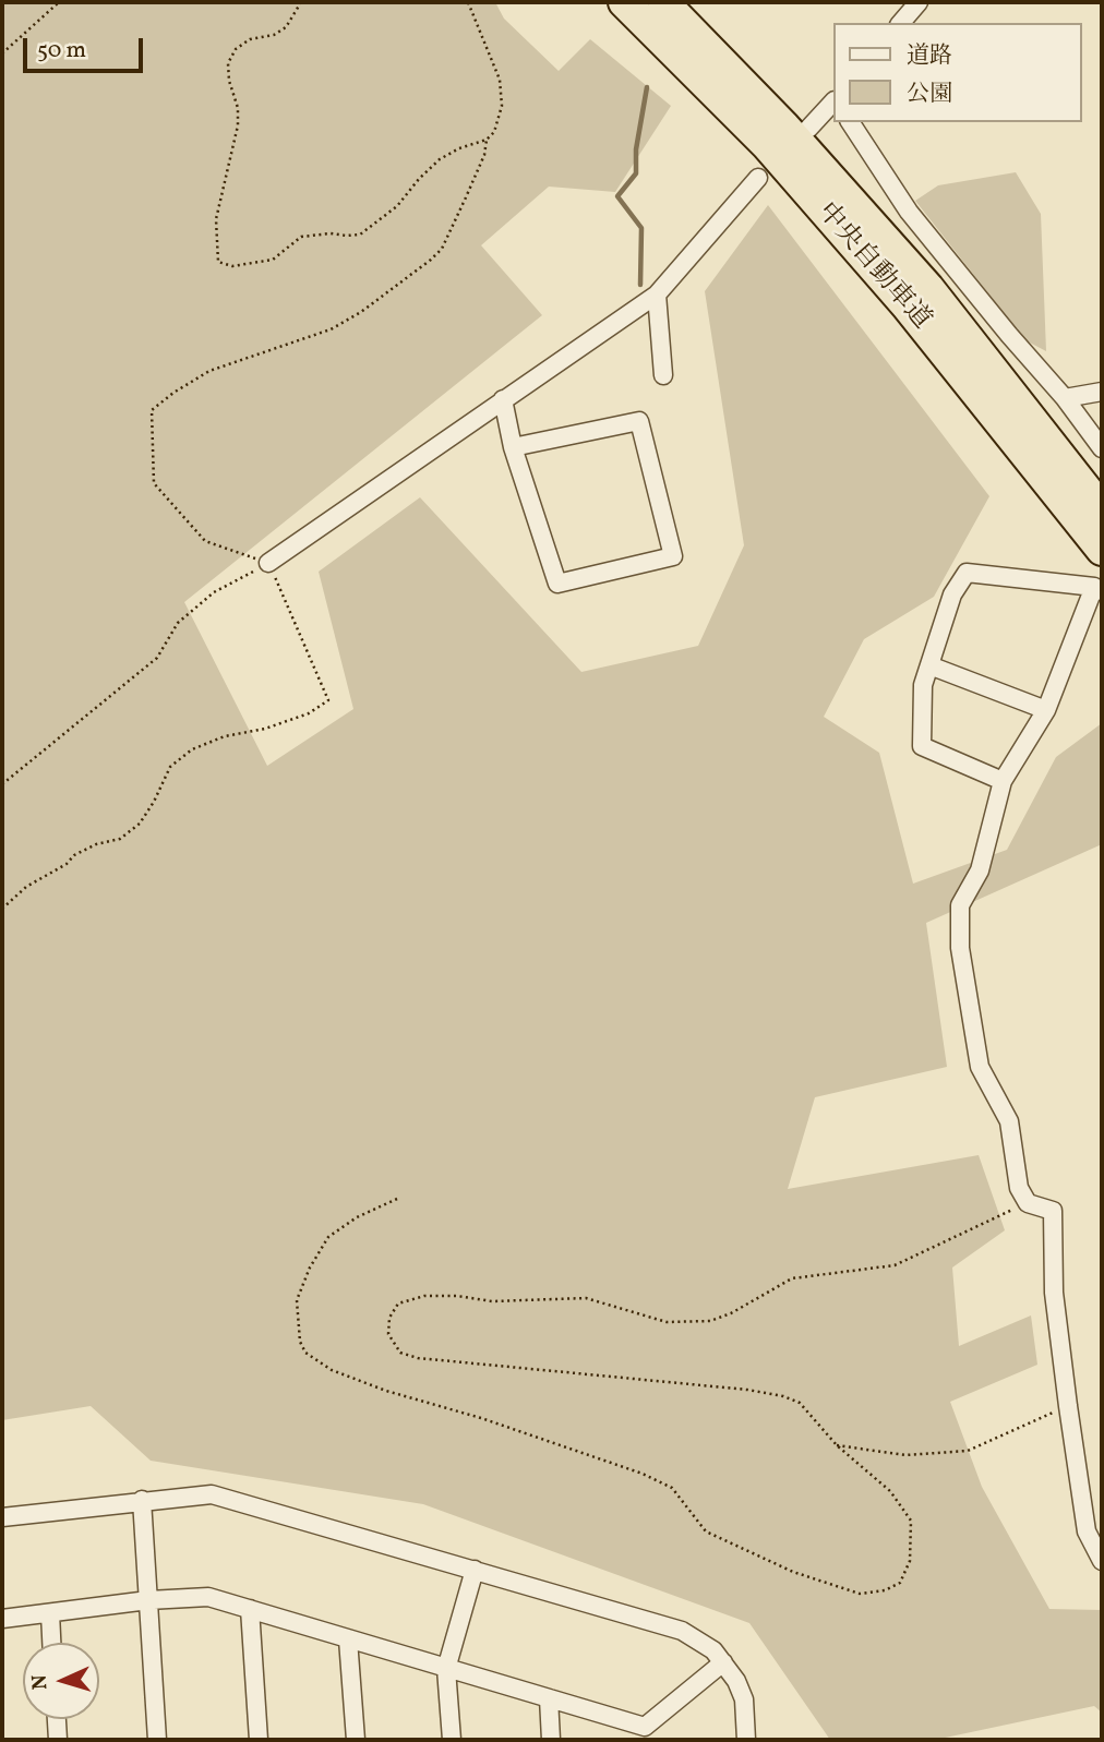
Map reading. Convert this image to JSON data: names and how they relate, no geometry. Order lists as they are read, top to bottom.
{
  "streets": {
    "highway": ["中央自動車道"]
  },
  "legend": ["道路", "公園"],
  "scale_bar": "50 m",
  "north": "left"
}
